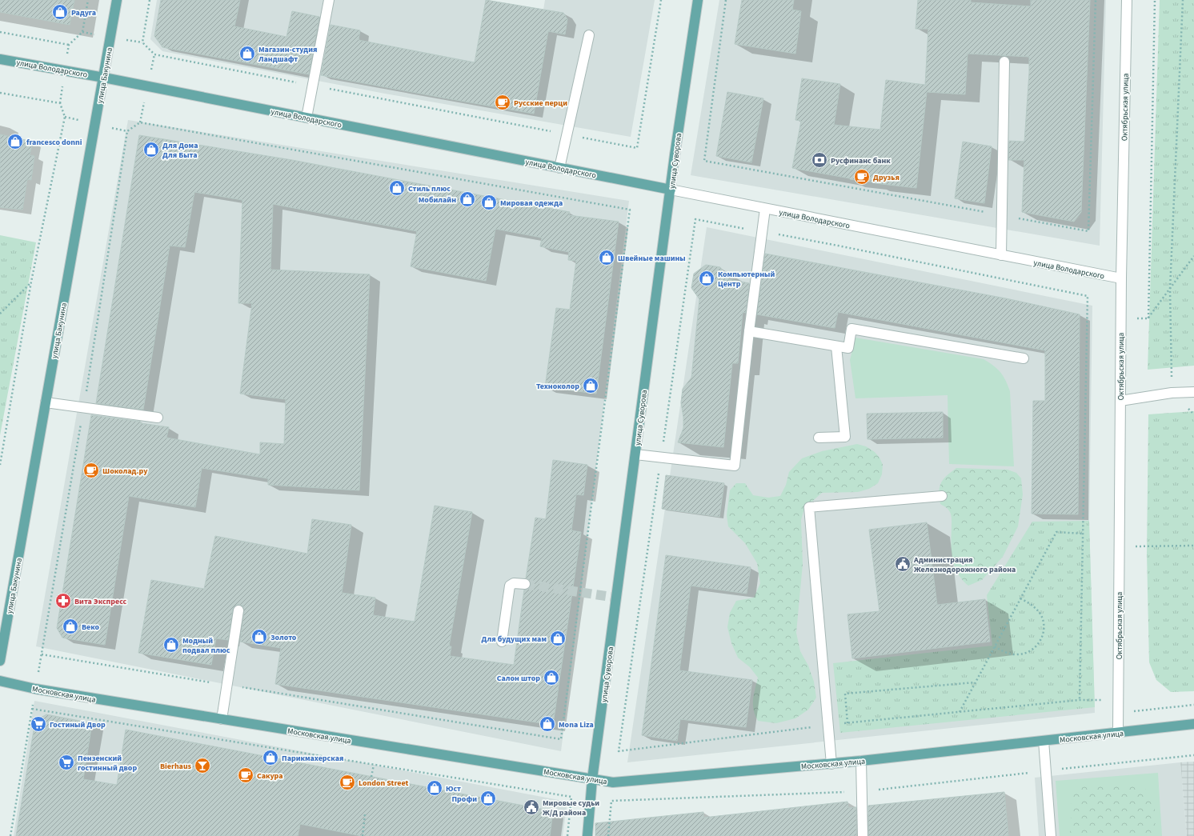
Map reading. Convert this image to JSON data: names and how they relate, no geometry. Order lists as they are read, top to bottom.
{
  "streets": {
    "main road": [
      "улица Володарского",
      "улица Бакунина",
      "улица Суворова",
      "Московская улица"
    ],
    "street": ["Октябрьская улица"]
  },
  "crossings": [
    ["улица Володарского", "улица Бакунина"],
    ["улица Володарского", "Октябрьская улица"],
    ["улица Володарского", "улица Суворова"],
    ["Октябрьская улица", "Московская улица"],
    ["улица Суворова", "Московская улица"]
  ],
  "places": {
    "shop": [
      "Радуга",
      "Магазин-студия Ландшафт",
      "francesco donni",
      "Для Дома Для Быта",
      "Стиль плюс",
      "Мобилайн",
      "Мировая одежда",
      "Швейные машины",
      "Компьютерный Центр",
      "Техноколор",
      "Веко",
      "Золото",
      "Для будущих мам",
      "Модный подвал плюс",
      "Салон штор",
      "Mona Liza",
      "Парикмахерская",
      "Юст",
      "Профи"
    ],
    "cafe": [
      "Русские перци",
      "Друзья",
      "Шоколад.ру",
      "Сакура",
      "London Street"
    ],
    "bank": ["Русфинанс банк"],
    "public building": ["Администрация Железнодорожного района", "Мировые судьи Ж/Д района"],
    "pharmacy": ["Вита Экспресс"],
    "supermarket": ["Гостиный Двор", "Пензенский гостинный двор"],
    "bar": ["Bierhaus"]
  }
}
